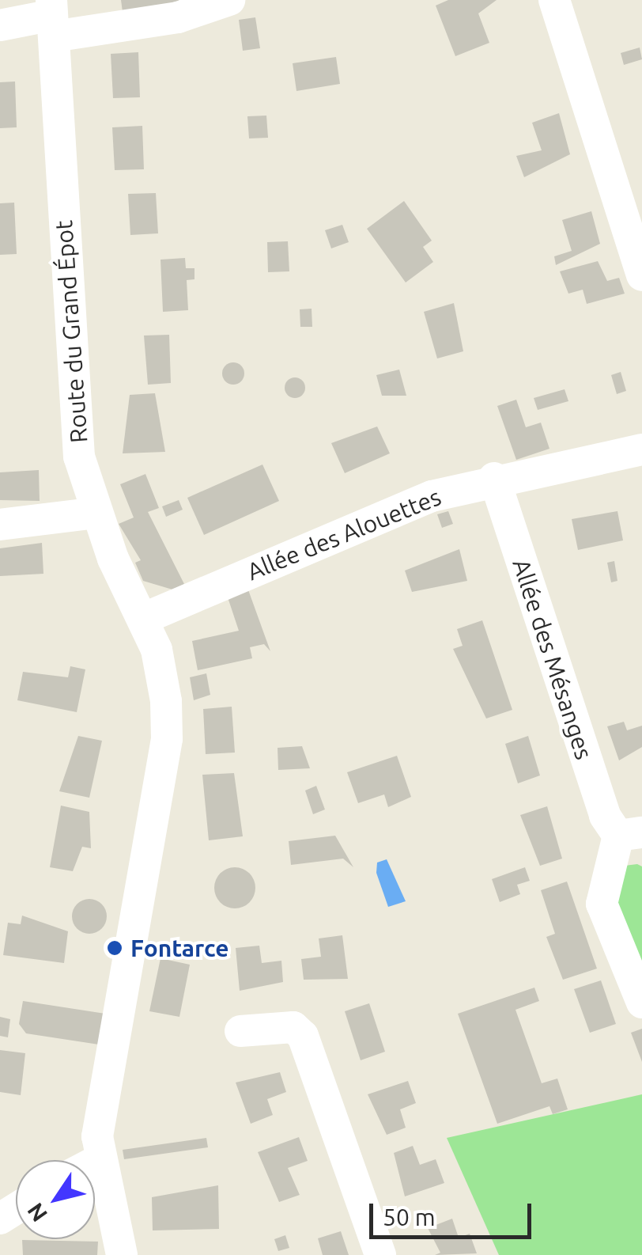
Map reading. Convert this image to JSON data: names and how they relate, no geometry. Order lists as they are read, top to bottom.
{
  "streets": {
    "street": ["Route du Grand Épot", "Allée des Alouettes", "Allée des Mésanges"]
  },
  "crossings": [
    ["Route du Grand Épot", "Allée des Alouettes"],
    ["Allée des Alouettes", "Allée des Mésanges"]
  ],
  "places": ["Fontarce"],
  "scale_bar": "50 m",
  "north": "bottom left"
}
